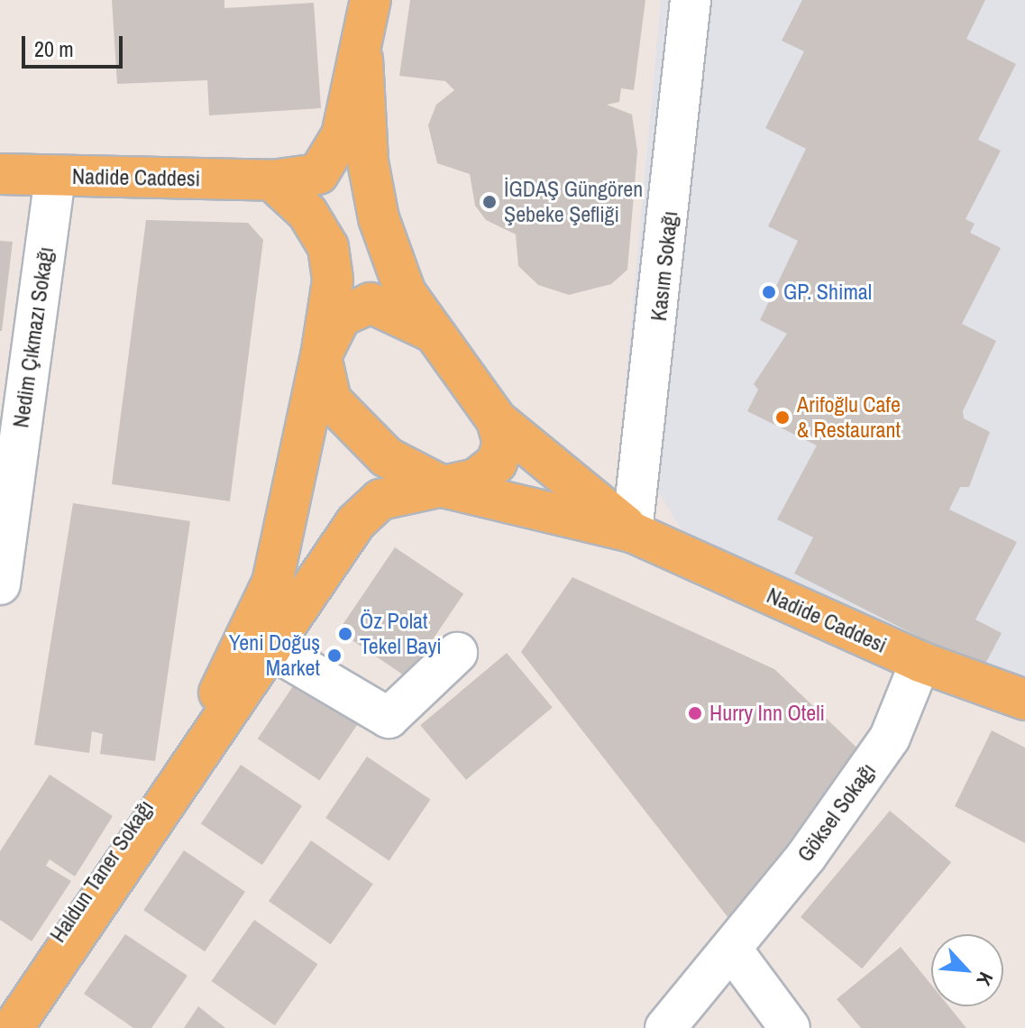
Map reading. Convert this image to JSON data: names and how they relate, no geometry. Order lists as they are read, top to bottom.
{
  "streets": {
    "main road": ["Nadide Caddesi", "Haldun Taner Sokağı"],
    "street": ["Kasım Sokağı", "Nedim Çıkmazı Sokağı", "Göksel Sokağı"]
  },
  "crossings": [
    ["Nadide Caddesi", "Kasım Sokağı"],
    ["Nadide Caddesi", "Nedim Çıkmazı Sokağı"],
    ["Nadide Caddesi", "Göksel Sokağı"]
  ],
  "places": [
    "İGDAŞ Güngören Şebeke Şefliği",
    "GP. Shimal",
    "Arifoğlu Cafe & Restaurant",
    "Öz Polat Tekel Bayi",
    "Yeni Doğuş Market",
    "Hurry Inn Oteli"
  ],
  "scale_bar": "20 m",
  "north": "bottom right"
}
